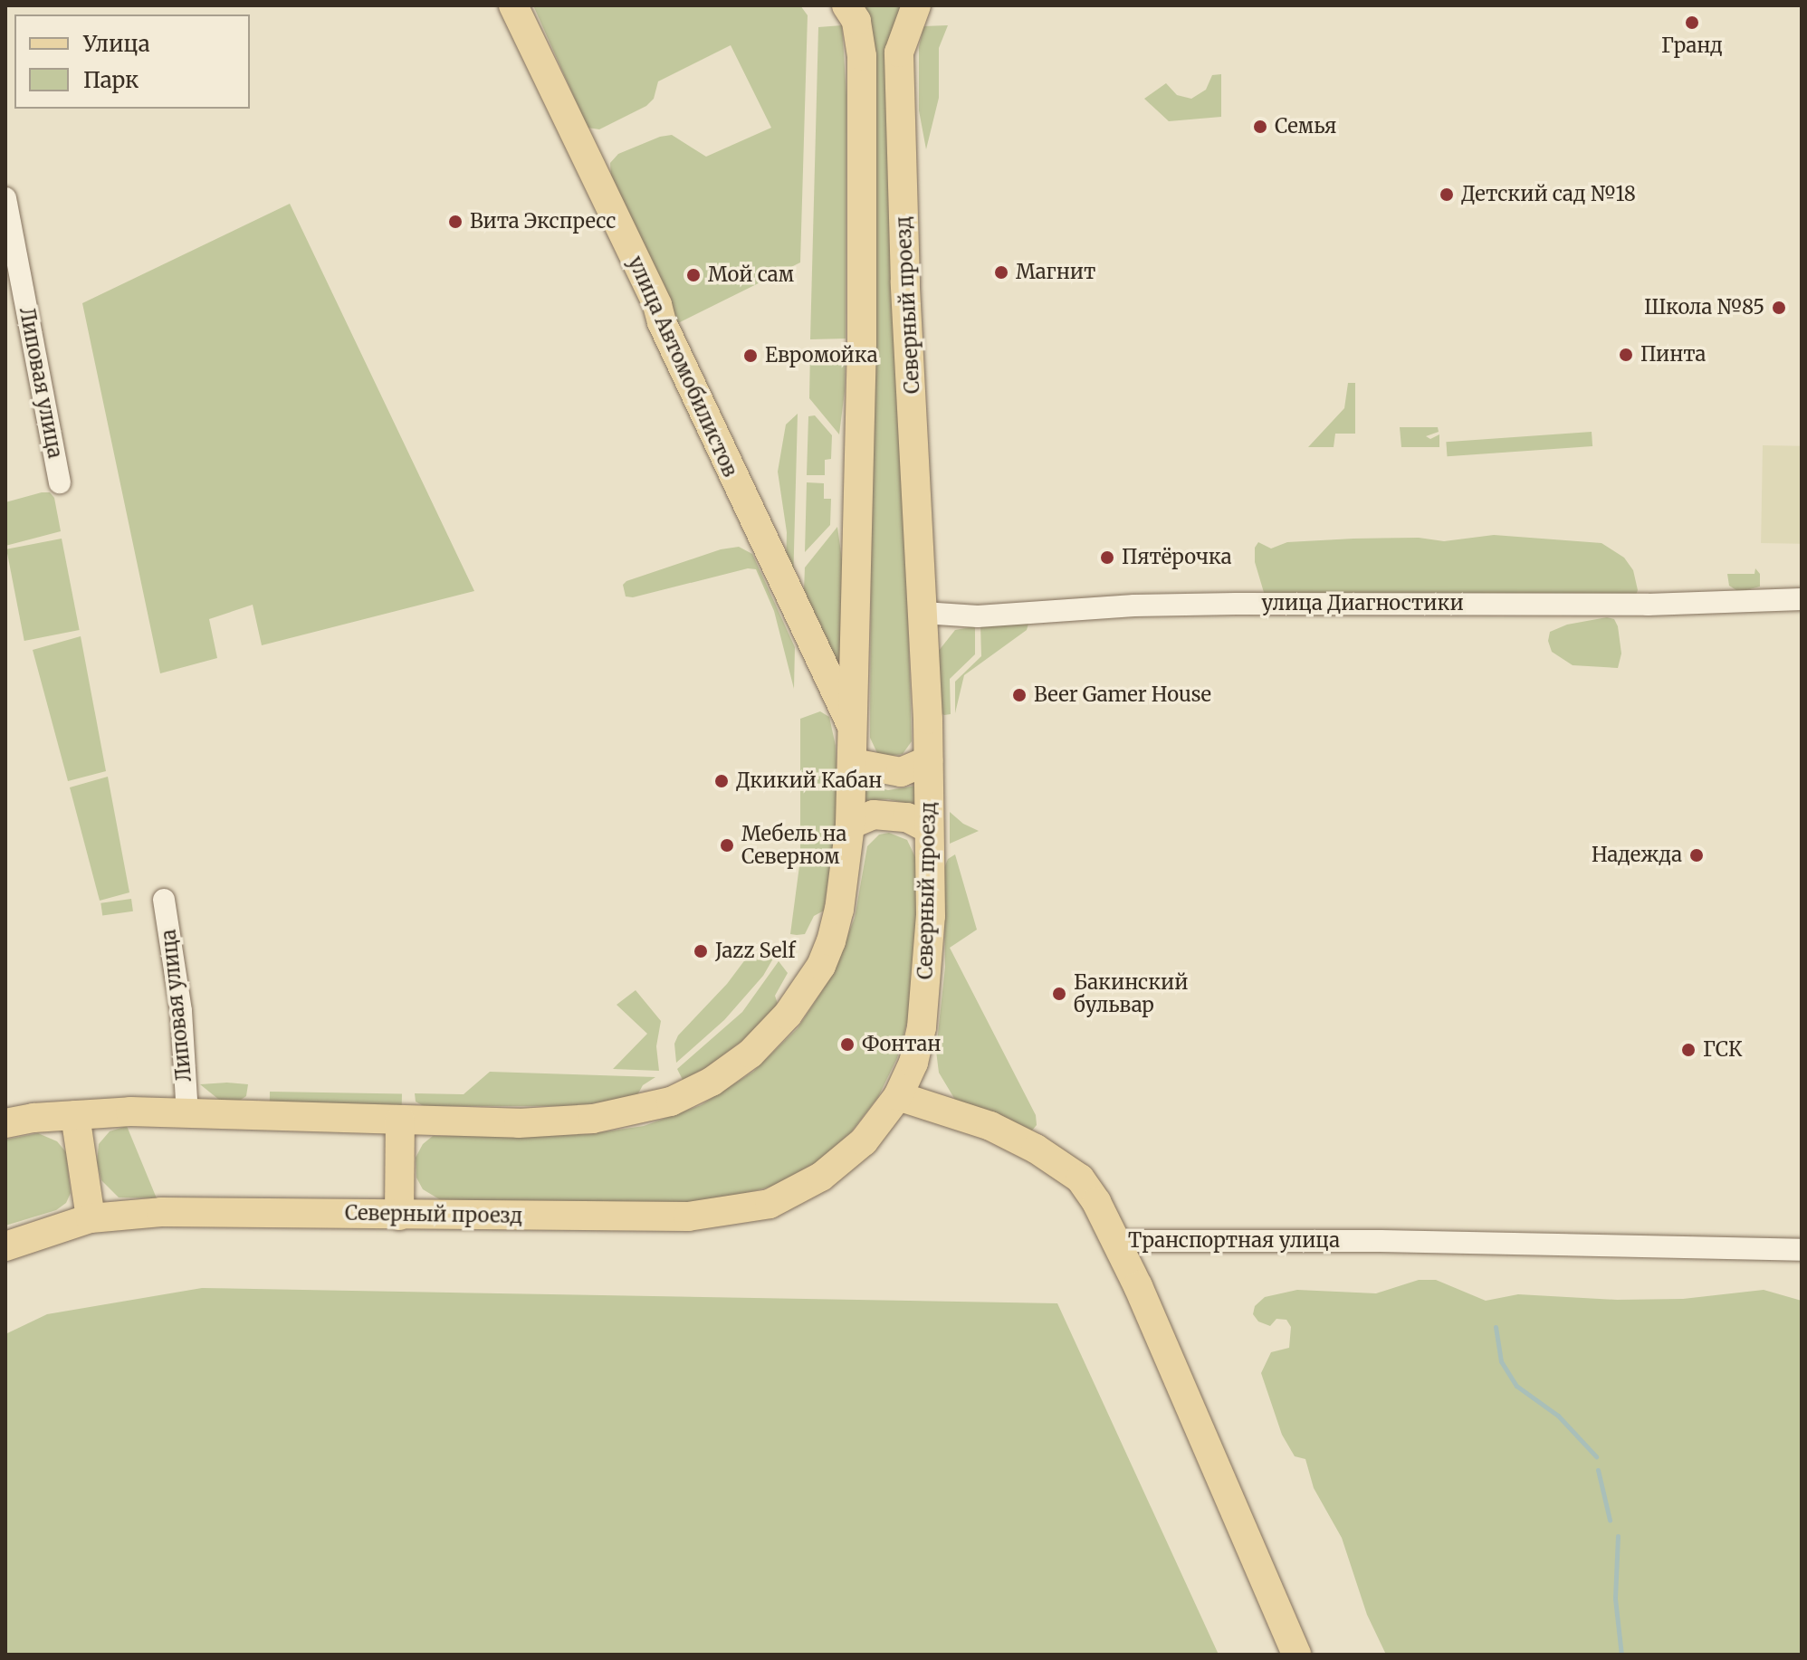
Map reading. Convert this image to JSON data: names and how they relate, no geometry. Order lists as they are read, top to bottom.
{
  "streets": {
    "main road": ["Северный проезд", "улица Автомобилистов", "Транспортная улица"],
    "street": ["Липовая улица", "улица Диагностики"]
  },
  "crossings": [
    ["Северный проезд", "улица Автомобилистов"],
    ["Северный проезд", "Липовая улица"],
    ["Северный проезд", "улица Диагностики"]
  ],
  "places": [
    "Гранд",
    "Семья",
    "Детский сад №18",
    "Вита Экспресс",
    "Магнит",
    "Мой сам",
    "Школа №85",
    "Пинта",
    "Евромойка",
    "Пятёрочка",
    "Beer Gamer House",
    "Дкикий Кабан",
    "Мебель на Северном",
    "Надежда",
    "Jazz Self",
    "Бакинский бульвар",
    "Фонтан",
    "ГСК"
  ],
  "legend": ["Улица", "Парк"]
}
